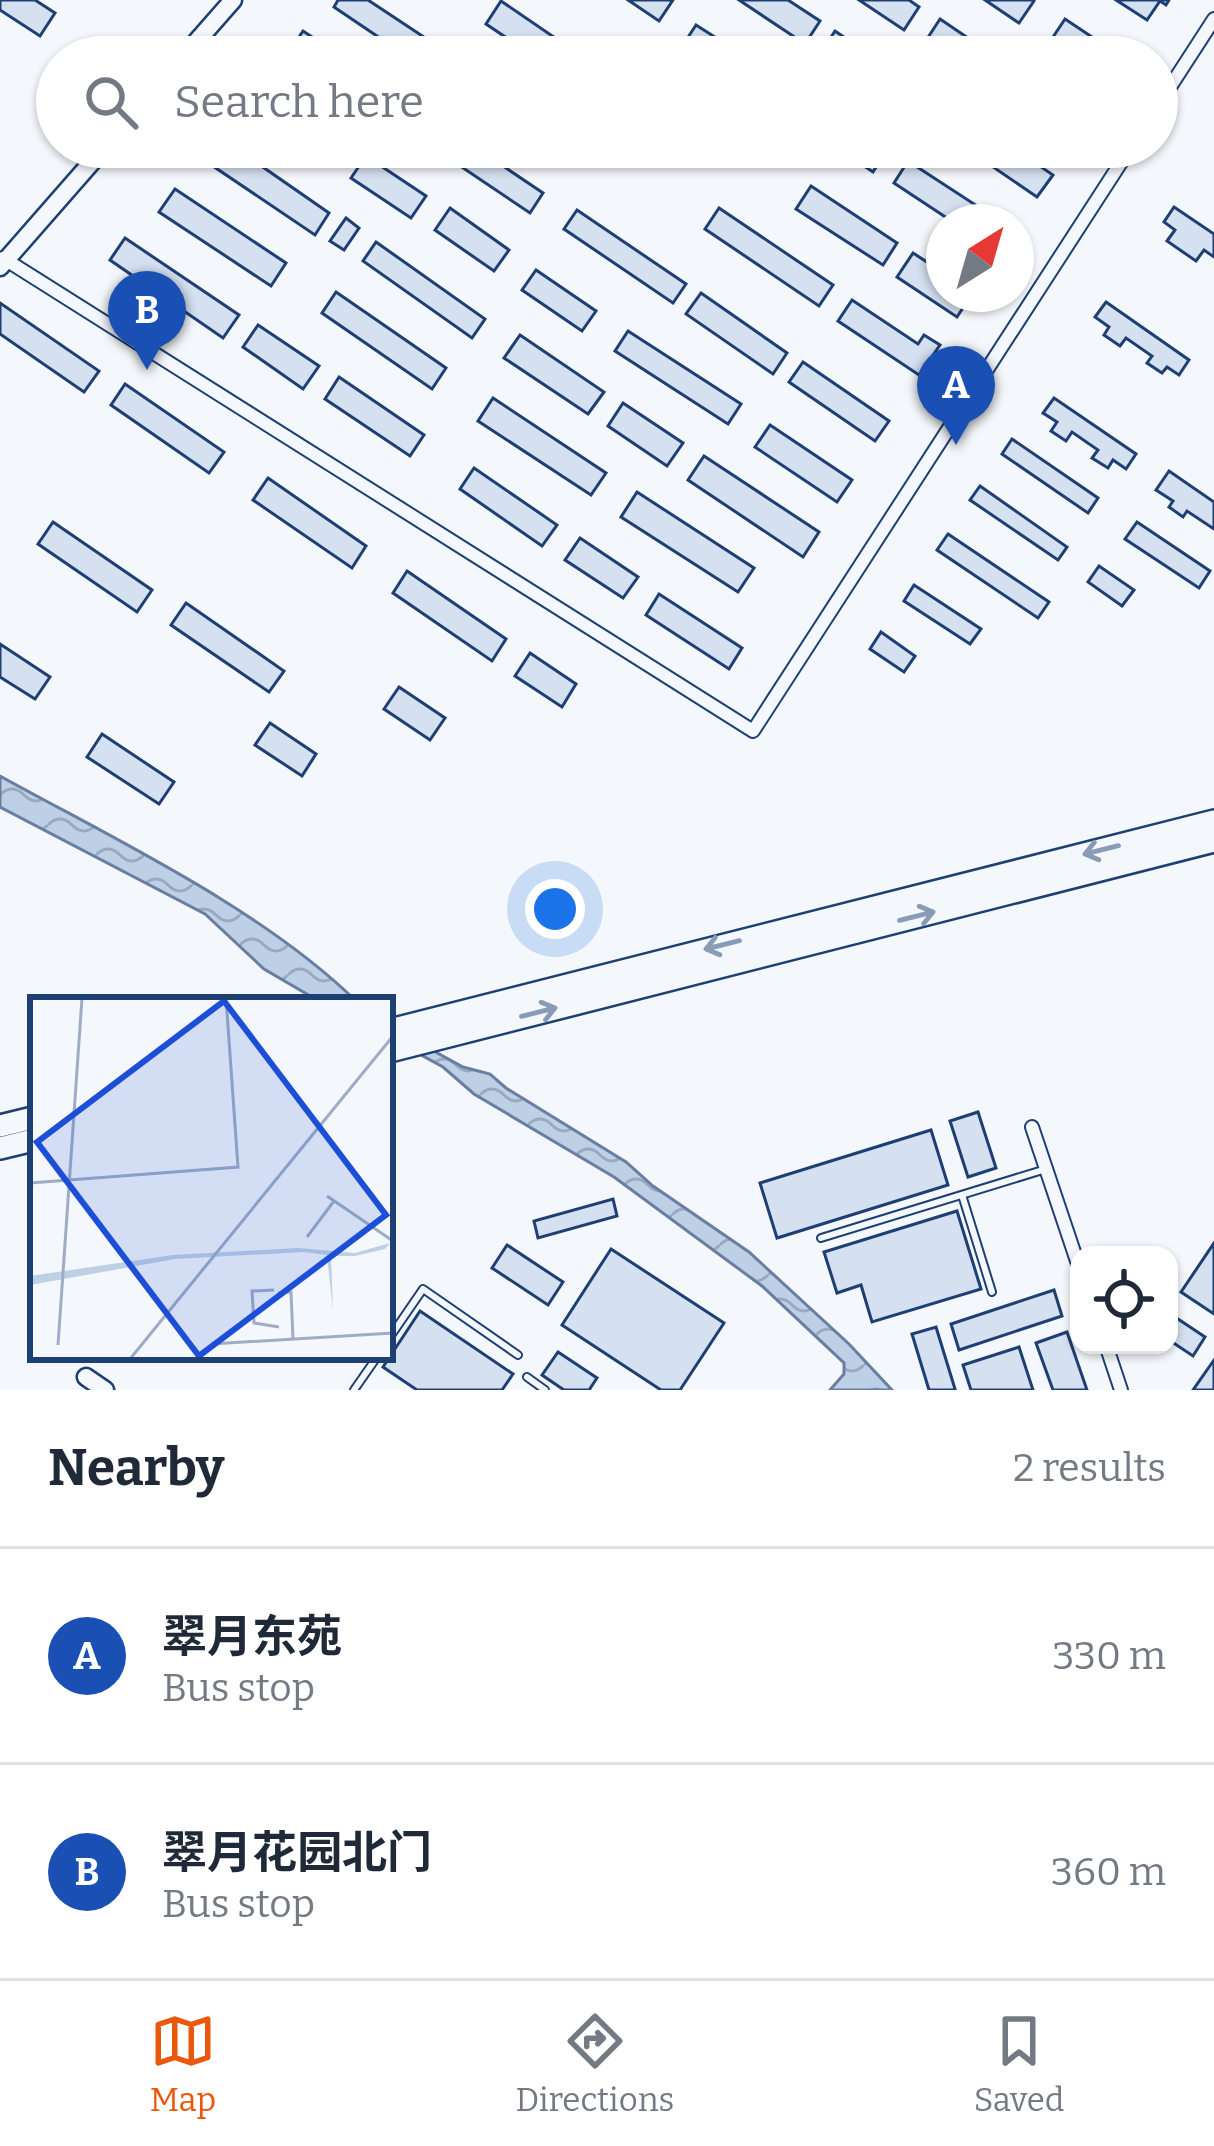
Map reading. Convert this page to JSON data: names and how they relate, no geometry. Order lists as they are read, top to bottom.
{
  "north": "top right",
  "page": {
    "search": "Search here",
    "pins": ["B", "A"],
    "heading": ["Nearby", "2 results"],
    "list": [
      {
        "mark": "A",
        "name": "翠月东苑",
        "note": "Bus stop",
        "value": "330 m"
      },
      {
        "mark": "B",
        "name": "翠月花园北门",
        "note": "Bus stop",
        "value": "360 m"
      }
    ],
    "nav": ["Map", "Directions", "Saved"]
  }
}
